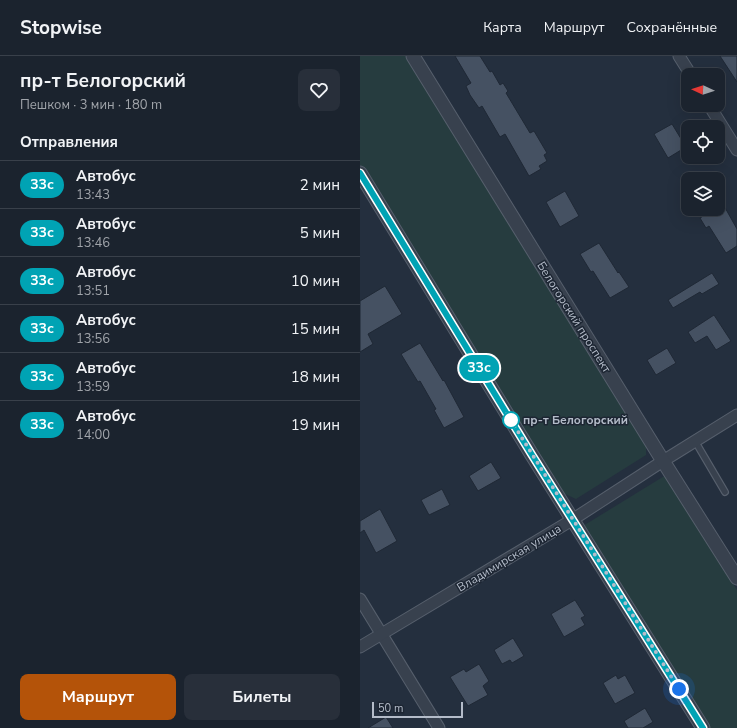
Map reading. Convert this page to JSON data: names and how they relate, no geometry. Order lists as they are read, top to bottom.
{
  "streets": {
    "street": ["Белогорский проспект", "Владимирская улица"]
  },
  "crossings": [
    ["Белогорский проспект", "Владимирская улица"]
  ],
  "places": ["пр-т Белогорский"],
  "lines": ["bus line 33с"],
  "scale_bar": "50 m",
  "north": "left",
  "page": {
    "header": "Stopwise",
    "nav": ["Карта", "Маршрут", "Сохранённые"],
    "heading": [
      ["пр-т Белогорский", "Пешком · 3 мин · 180 m"],
      "Отправления"
    ],
    "on_map": "33с",
    "list": [
      {
        "mark": "33с",
        "name": "Автобус",
        "note": "13:43",
        "value": "2 мин"
      },
      {
        "mark": "33с",
        "name": "Автобус",
        "note": "13:46",
        "value": "5 мин"
      },
      {
        "mark": "33с",
        "name": "Автобус",
        "note": "13:51",
        "value": "10 мин"
      },
      {
        "mark": "33с",
        "name": "Автобус",
        "note": "13:56",
        "value": "15 мин"
      },
      {
        "mark": "33с",
        "name": "Автобус",
        "note": "13:59",
        "value": "18 мин"
      },
      {
        "mark": "33с",
        "name": "Автобус",
        "note": "14:00",
        "value": "19 мин"
      }
    ],
    "buttons": ["Маршрут", "Билеты"],
    "scale": "50 m"
  }
}
